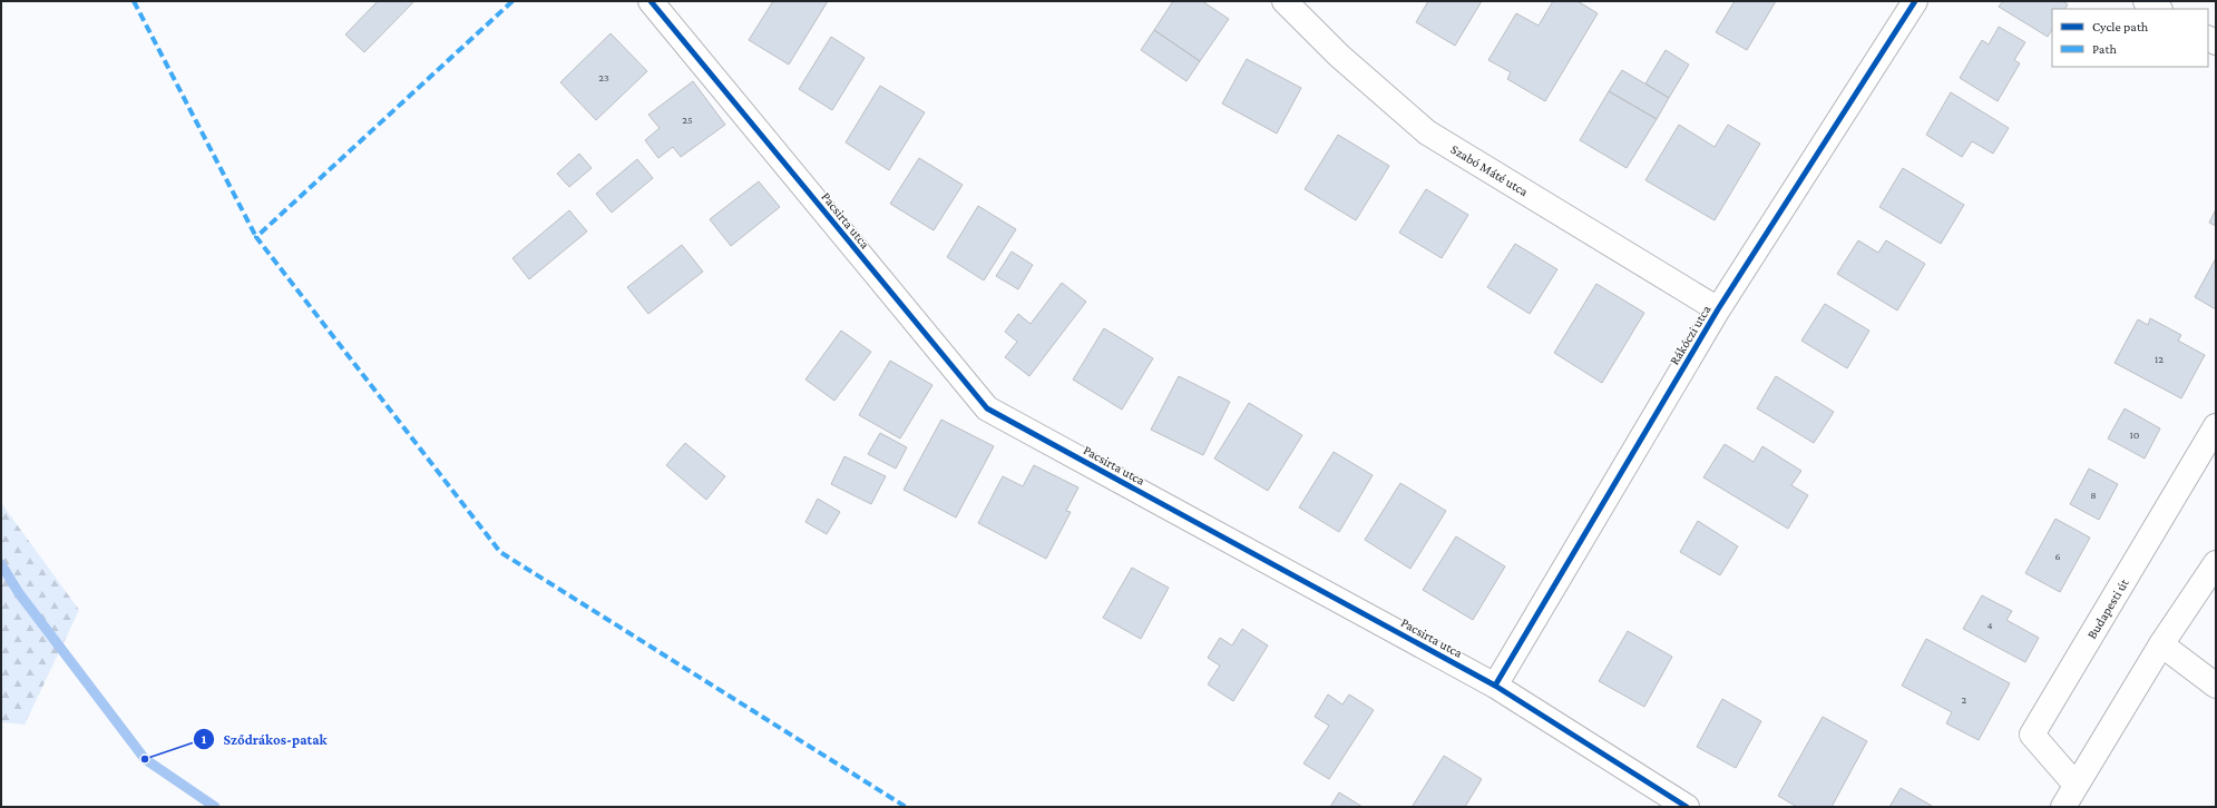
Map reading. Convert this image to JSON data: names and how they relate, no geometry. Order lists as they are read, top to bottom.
{
  "streets": {
    "street": [
      "Szabó Máté utca",
      "Pacsirta utca",
      "Rákóczi utca",
      "Budapesti út"
    ]
  },
  "crossings": [
    ["Szabó Máté utca", "Rákóczi utca"],
    ["Pacsirta utca", "Rákóczi utca"]
  ],
  "places": ["Sződrákos-patak"],
  "house_numbers": [
    "23",
    "25",
    "12",
    "10",
    "8",
    "6",
    "4",
    "2"
  ],
  "legend": ["Cycle path", "Path"]
}
